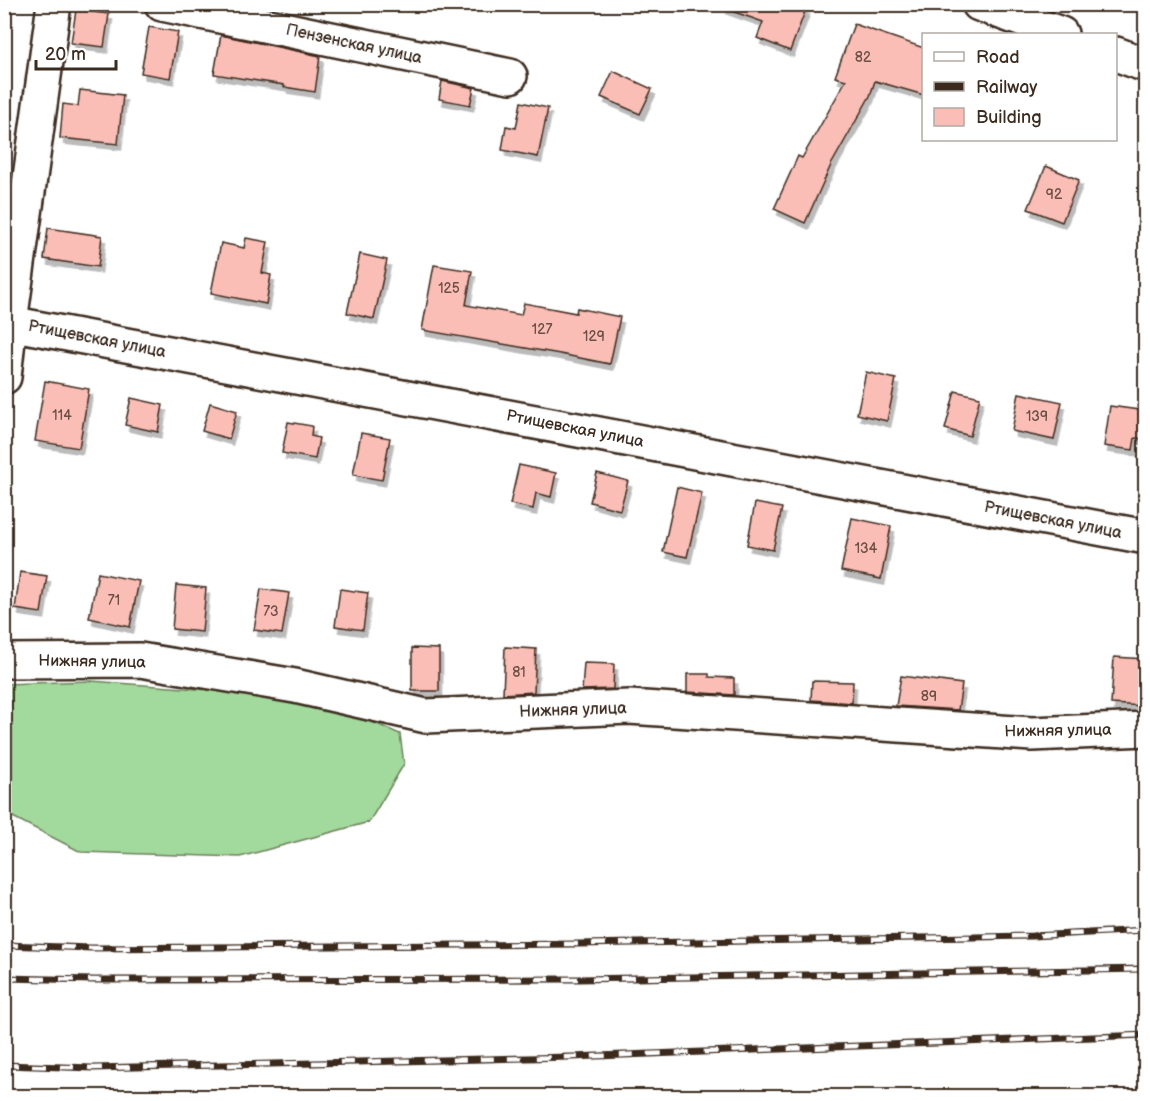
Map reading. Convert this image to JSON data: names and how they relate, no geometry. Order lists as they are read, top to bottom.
{
  "streets": {
    "street": ["Пензенская улица", "Ртищевская улица", "Нижняя улица"]
  },
  "house_numbers": [
    "82",
    "92",
    "125",
    "127",
    "129",
    "114",
    "139",
    "134",
    "71",
    "73",
    "81",
    "89"
  ],
  "legend": ["Road", "Railway", "Building"],
  "scale_bar": "20 m"
}
